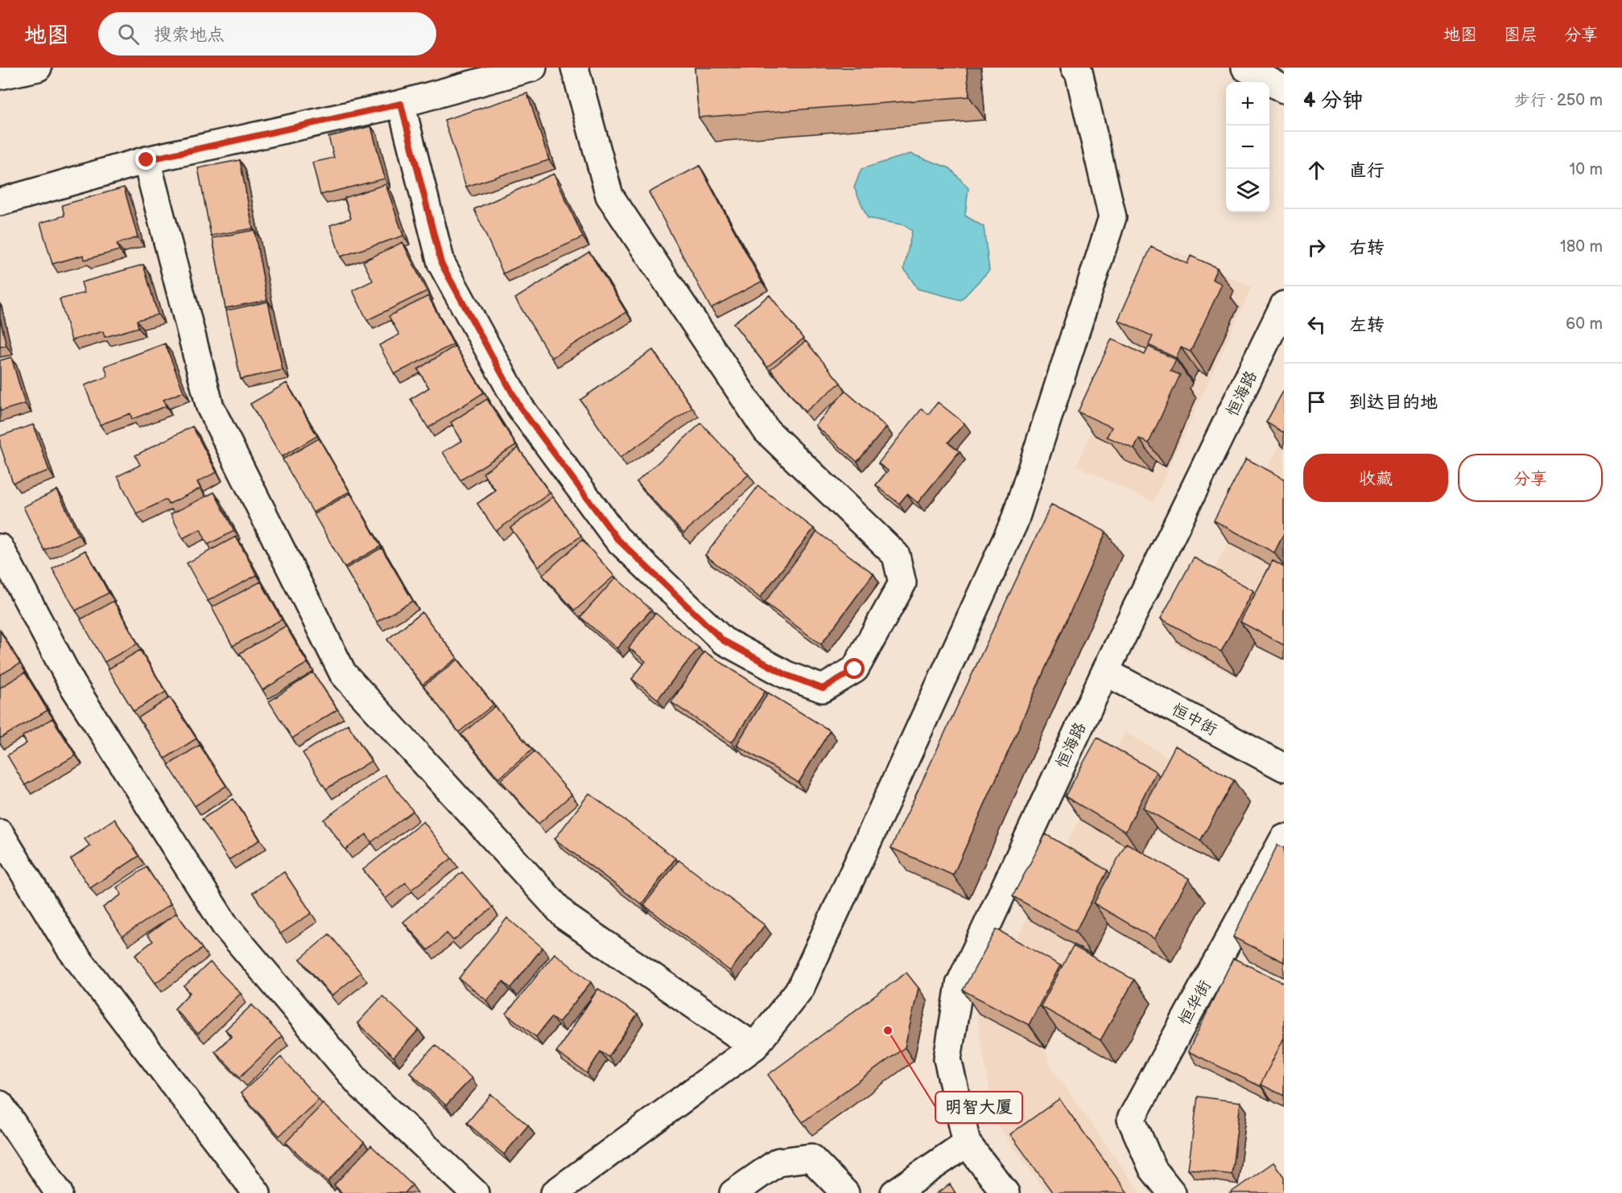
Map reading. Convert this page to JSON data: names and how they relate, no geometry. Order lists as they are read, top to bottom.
{
  "streets": {
    "street": ["恒海路", "恒中街", "恒华街"]
  },
  "crossings": [
    ["恒海路", "恒中街"]
  ],
  "places": ["明智大厦"],
  "page": {
    "header": "地图",
    "search": "搜索地点",
    "nav": ["地图", "图层", "分享"],
    "heading": ["4 分钟", "步行 · 250 m"],
    "map_buttons": ["+", "−"],
    "list": [
      ["直行", "10 m"],
      ["右转", "180 m"],
      ["左转", "60 m"],
      "到达目的地"
    ],
    "buttons": ["收藏", "分享"]
  }
}
